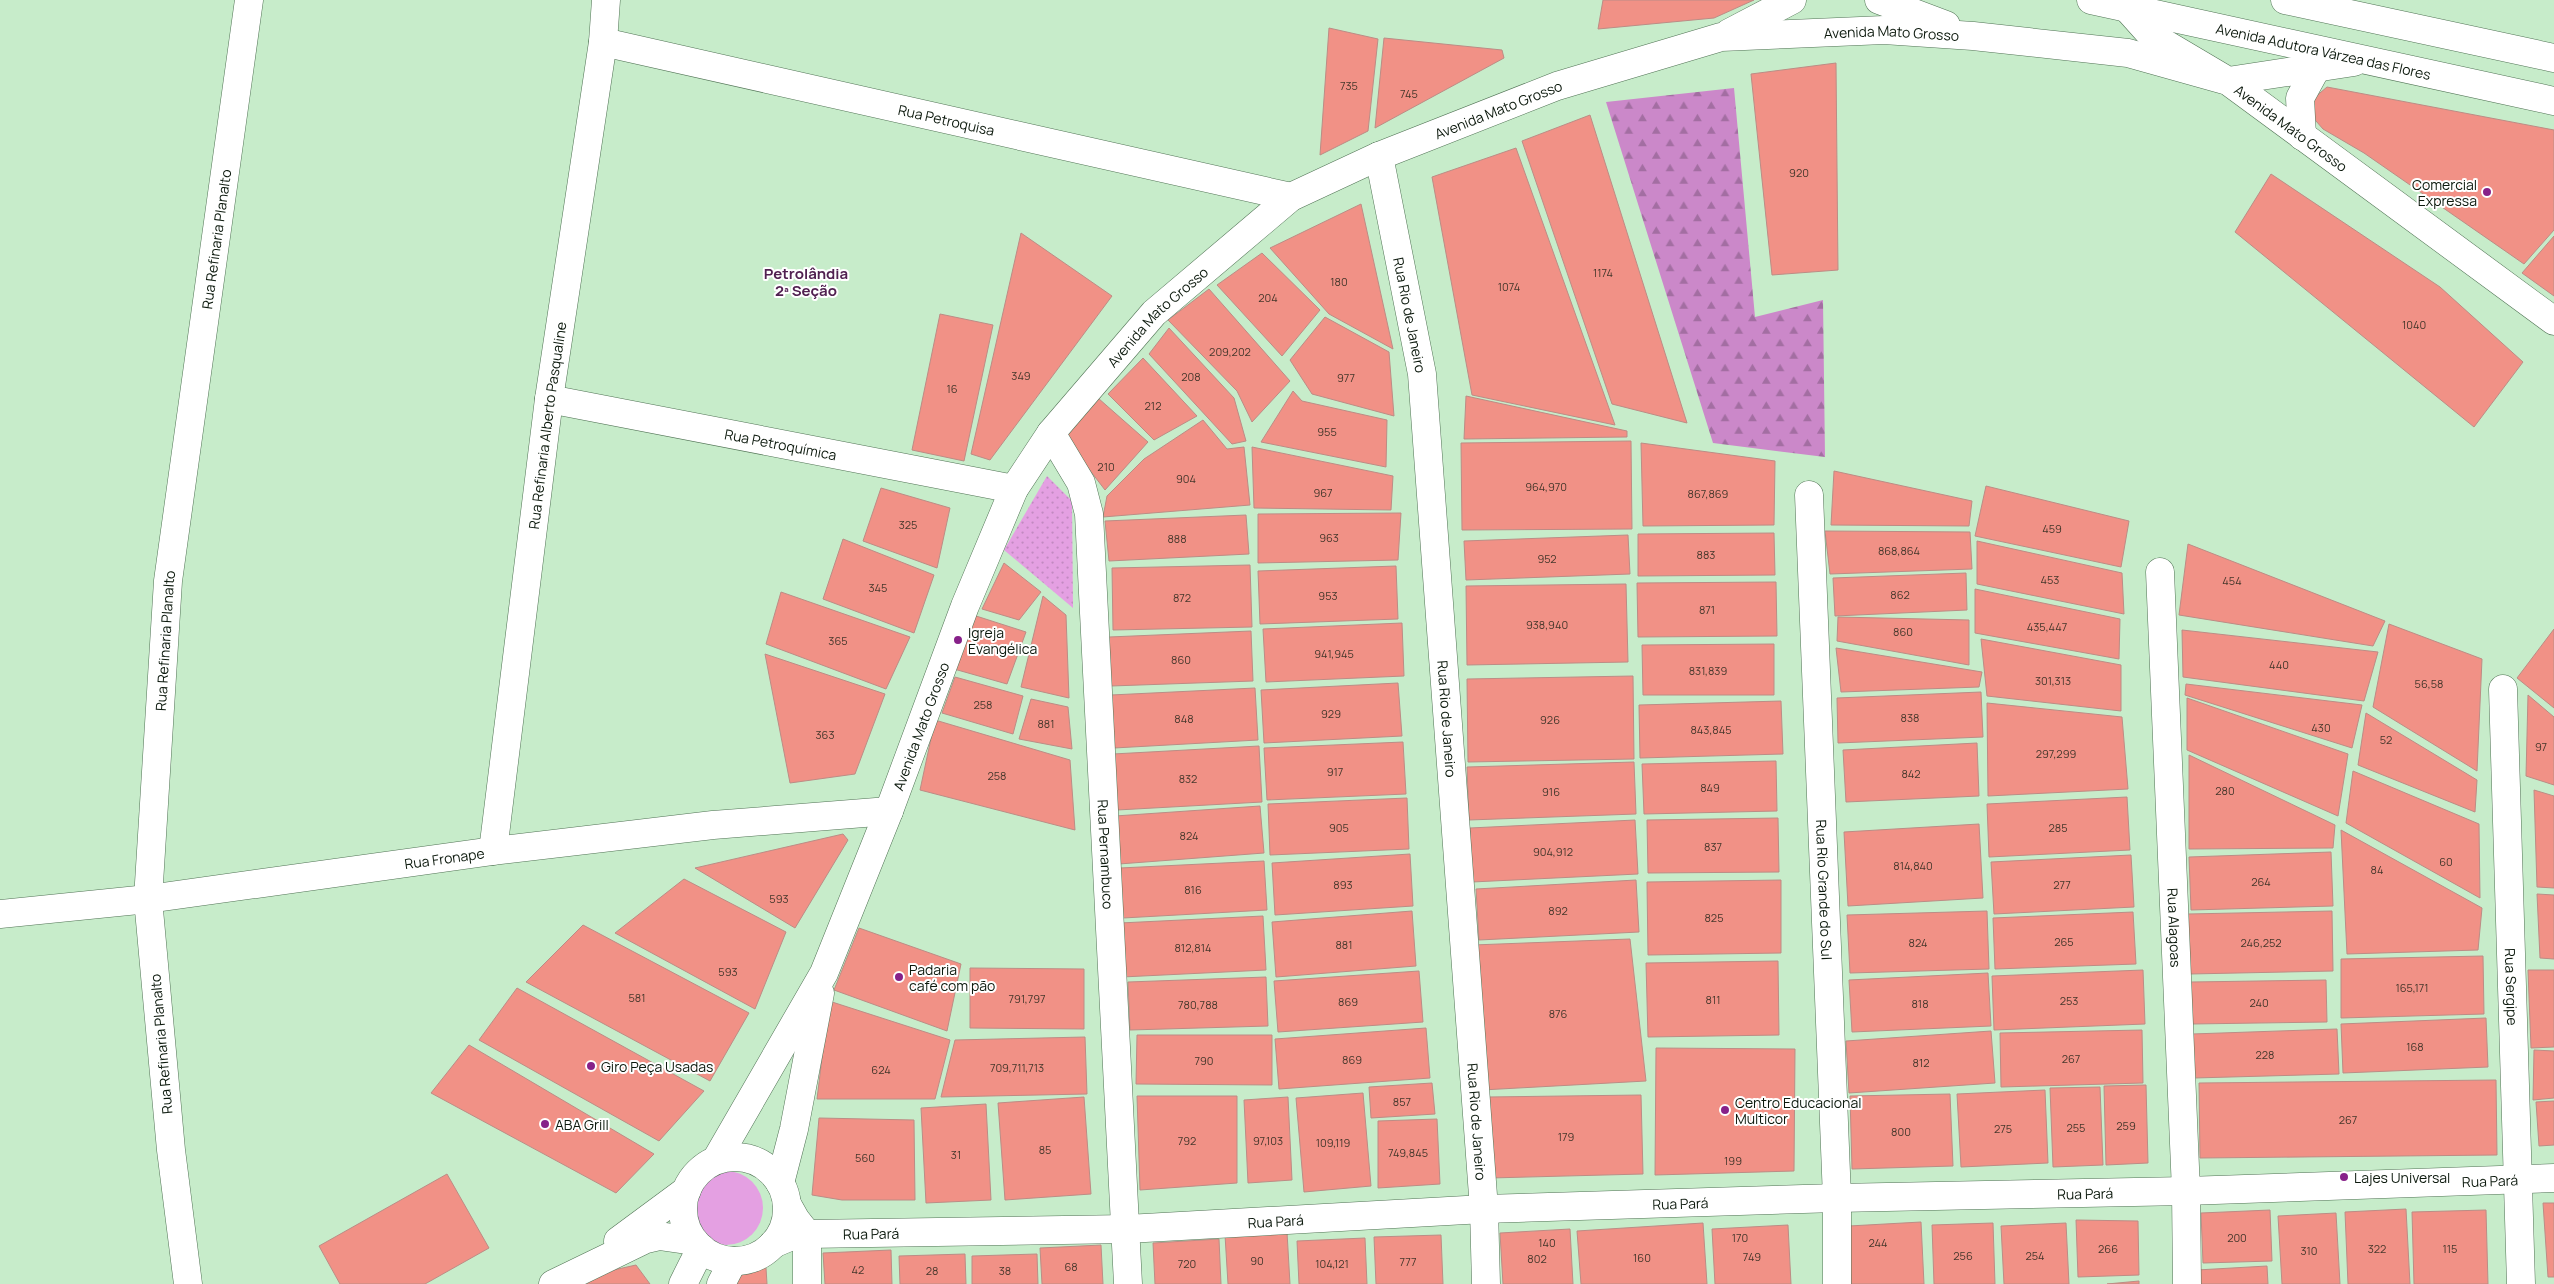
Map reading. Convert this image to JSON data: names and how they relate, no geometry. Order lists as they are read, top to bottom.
{
  "streets": {
    "main road": [
      "Avenida Mato Grosso",
      "Avenida Adutora Várzea das Flores",
      "Rua Petroquisa",
      "Rua Refinaria Planalto",
      "Rua Rio de Janeiro",
      "Rua Refinaria Alberto Pasqualine",
      "Rua Petroquímica",
      "Rua Pernambuco",
      "Rua Fronape",
      "Rua Rio Grande do Sul",
      "Rua Alagoas",
      "Rua Sergipe",
      "Rua Pará"
    ]
  },
  "crossings": [
    ["Avenida Mato Grosso", "Rua Petroquisa"],
    ["Avenida Mato Grosso", "Rua Rio de Janeiro"],
    ["Avenida Mato Grosso", "Rua Petroquímica"],
    ["Avenida Mato Grosso", "Rua Pernambuco"],
    ["Avenida Mato Grosso", "Rua Fronape"],
    ["Rua Petroquisa", "Rua Refinaria Alberto Pasqualine"],
    ["Rua Refinaria Planalto", "Rua Fronape"],
    ["Rua Rio de Janeiro", "Rua Pará"],
    ["Rua Refinaria Alberto Pasqualine", "Rua Petroquímica"],
    ["Rua Refinaria Alberto Pasqualine", "Rua Fronape"],
    ["Rua Pernambuco", "Rua Pará"],
    ["Rua Rio Grande do Sul", "Rua Pará"],
    ["Rua Alagoas", "Rua Pará"],
    ["Rua Sergipe", "Rua Pará"]
  ],
  "districts": ["Petrolândia 2ª Seção"],
  "places": [
    "Comercial Expressa",
    "Igreja Evangélica",
    "Padaria café com pão",
    "Giro Peça Usadas",
    "Centro Educacional Multicor",
    "ABA Grill",
    "Lajes Universal"
  ],
  "house_numbers": [
    "735",
    "745",
    "920",
    "1174",
    "180",
    "1074",
    "204",
    "1040",
    "209,202",
    "349",
    "208",
    "977",
    "16",
    "212",
    "955",
    "210",
    "904",
    "964,970",
    "967",
    "867,869",
    "325",
    "459",
    "963",
    "888",
    "868,864",
    "883",
    "952",
    "453",
    "454",
    "345",
    "862",
    "953",
    "872",
    "871",
    "938,940",
    "435,447",
    "860",
    "365",
    "941,945",
    "860",
    "440",
    "831,839",
    "301,313",
    "56,58",
    "258",
    "929",
    "838",
    "848",
    "926",
    "881",
    "430",
    "843,845",
    "363",
    "52",
    "97",
    "297,299",
    "917",
    "842",
    "258",
    "832",
    "849",
    "280",
    "916",
    "905",
    "285",
    "824",
    "837",
    "904,912",
    "60",
    "814,840",
    "84",
    "264",
    "893",
    "277",
    "816",
    "593",
    "892",
    "825",
    "265",
    "824",
    "246,252",
    "881",
    "812,814",
    "593",
    "165,171",
    "581",
    "791,797",
    "811",
    "253",
    "869",
    "240",
    "818",
    "780,788",
    "876",
    "168",
    "228",
    "267",
    "869",
    "790",
    "812",
    "709,711,713",
    "624",
    "857",
    "267",
    "259",
    "255",
    "275",
    "800",
    "179",
    "792",
    "97,103",
    "109,119",
    "85",
    "749,845",
    "31",
    "560",
    "199",
    "170",
    "200",
    "140",
    "244",
    "266",
    "322",
    "115",
    "310",
    "256",
    "254",
    "749",
    "160",
    "802",
    "90",
    "777",
    "720",
    "104,121",
    "68",
    "42",
    "28",
    "38"
  ]
}
